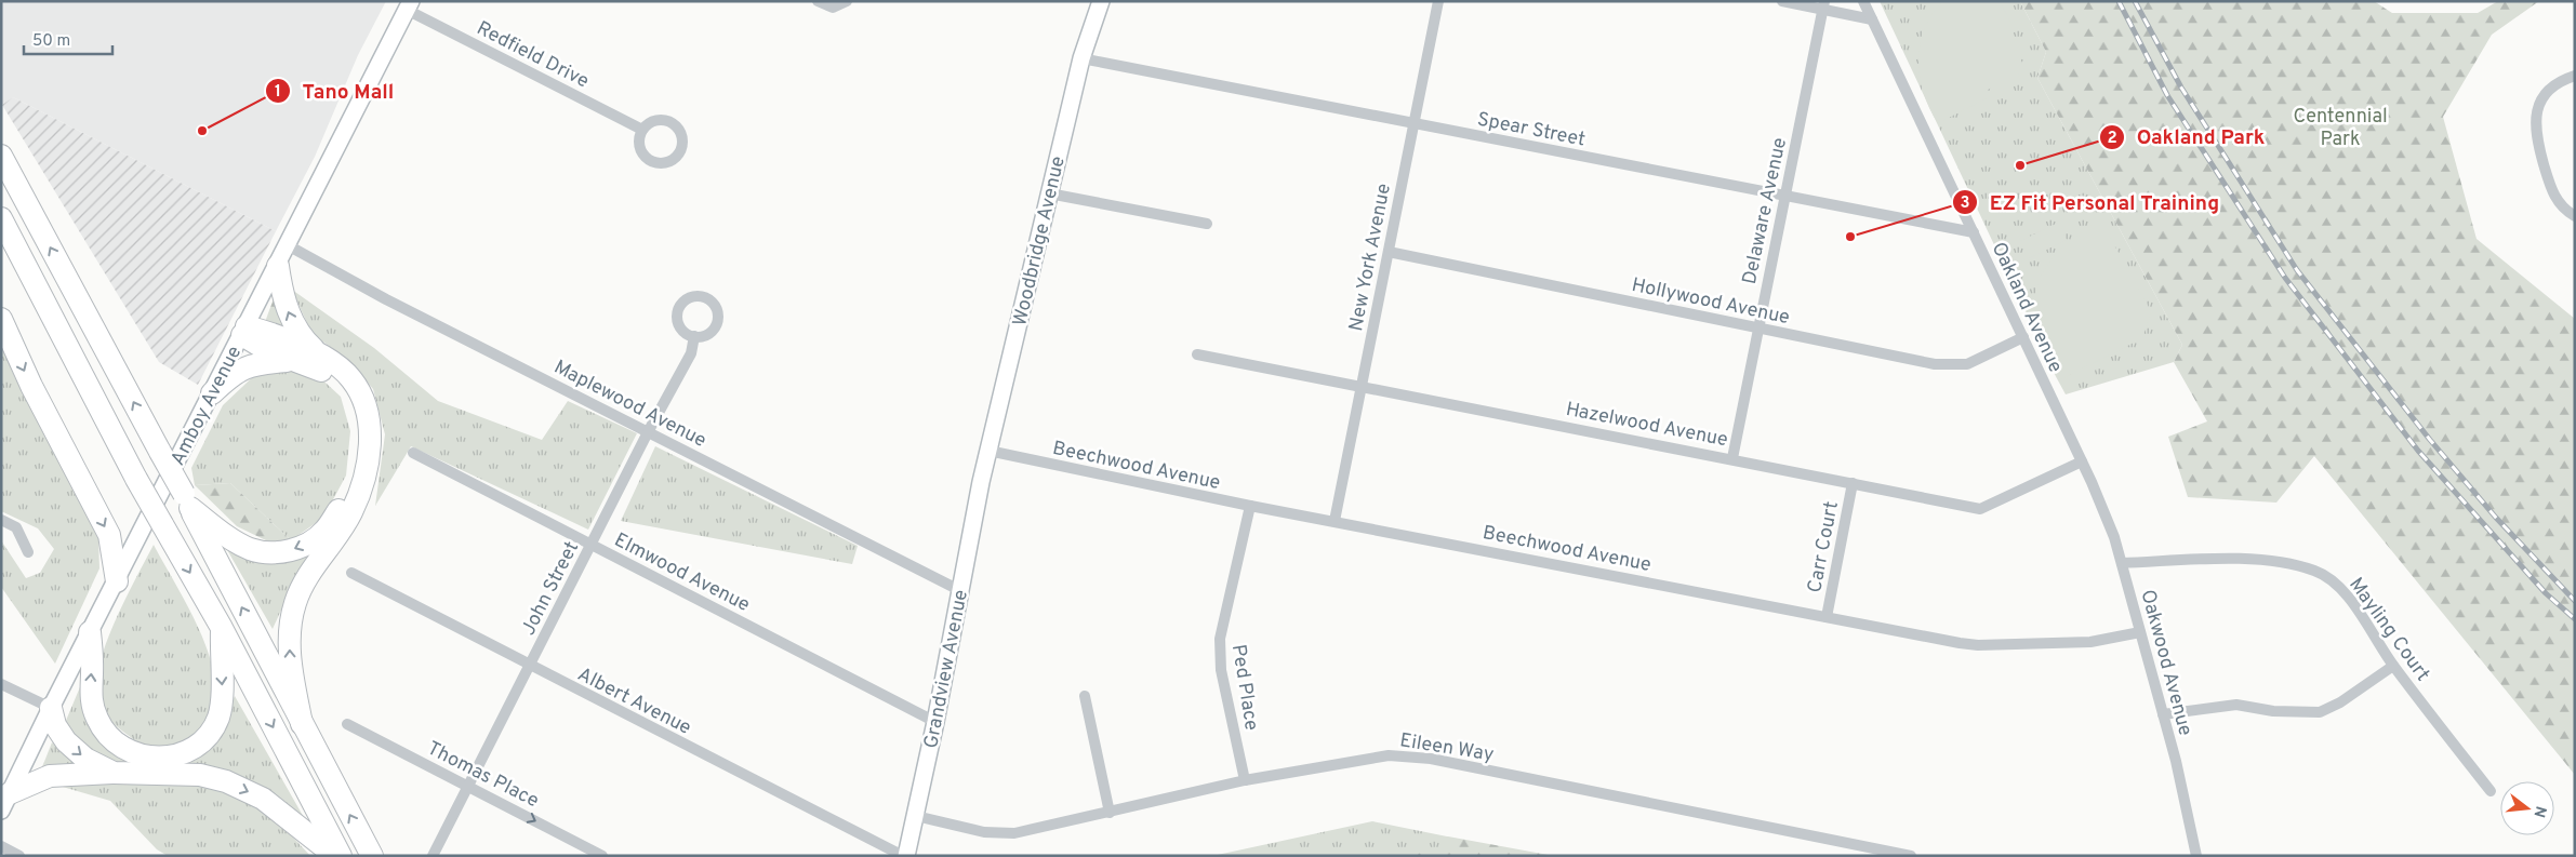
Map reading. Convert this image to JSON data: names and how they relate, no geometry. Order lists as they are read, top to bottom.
{
  "streets": {
    "street": [
      "Redfield Drive",
      "Spear Street",
      "Delaware Avenue",
      "Woodbridge Avenue",
      "New York Avenue",
      "Hollywood Avenue",
      "Oakland Avenue",
      "Maplewood Avenue",
      "Amboy Avenue",
      "Hazelwood Avenue",
      "Beechwood Avenue",
      "Carr Court",
      "Elmwood Avenue",
      "John Street",
      "Mayling Court",
      "Oakwood Avenue",
      "Grandview Avenue",
      "Ped Place",
      "Albert Avenue",
      "Eileen Way",
      "Thomas Place"
    ]
  },
  "crossings": [
    ["Redfield Drive", "Amboy Avenue"],
    ["Spear Street", "Delaware Avenue"],
    ["Spear Street", "Woodbridge Avenue"],
    ["Spear Street", "New York Avenue"],
    ["Spear Street", "Oakland Avenue"],
    ["Delaware Avenue", "Hollywood Avenue"],
    ["Delaware Avenue", "Hazelwood Avenue"],
    ["Woodbridge Avenue", "Beechwood Avenue"],
    ["Woodbridge Avenue", "Grandview Avenue"],
    ["New York Avenue", "Hollywood Avenue"],
    ["New York Avenue", "Hazelwood Avenue"],
    ["New York Avenue", "Beechwood Avenue"],
    ["Hollywood Avenue", "Oakland Avenue"],
    ["Oakland Avenue", "Hazelwood Avenue"],
    ["Oakland Avenue", "Oakwood Avenue"],
    ["Maplewood Avenue", "Amboy Avenue"],
    ["Maplewood Avenue", "John Street"],
    ["Maplewood Avenue", "Grandview Avenue"],
    ["Hazelwood Avenue", "Carr Court"],
    ["Beechwood Avenue", "Carr Court"],
    ["Beechwood Avenue", "Oakwood Avenue"],
    ["Beechwood Avenue", "Ped Place"],
    ["Elmwood Avenue", "John Street"],
    ["Elmwood Avenue", "Grandview Avenue"],
    ["John Street", "Albert Avenue"],
    ["John Street", "Thomas Place"],
    ["Mayling Court", "Oakwood Avenue"],
    ["Grandview Avenue", "Albert Avenue"],
    ["Grandview Avenue", "Eileen Way"],
    ["Ped Place", "Eileen Way"]
  ],
  "one_way": ["Thomas Place"],
  "parks": ["Centennial Park"],
  "places": ["Tano Mall", "Oakland Park", "EZ Fit Personal Training"],
  "scale_bar": "50 m",
  "north": "right"
}
